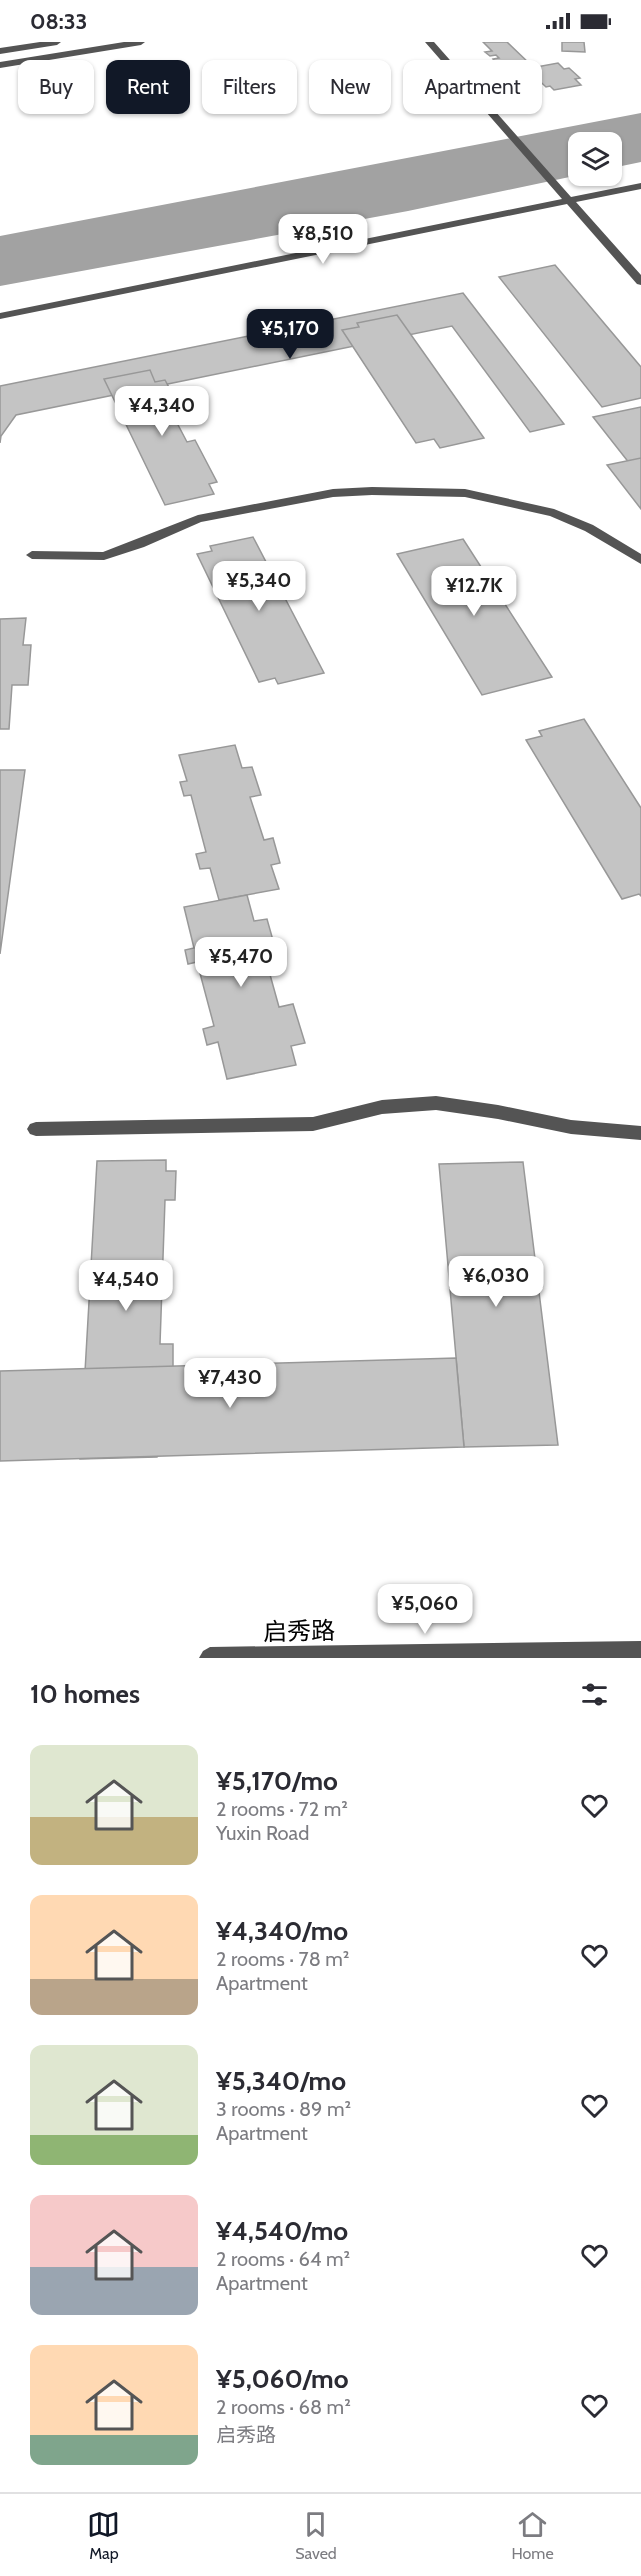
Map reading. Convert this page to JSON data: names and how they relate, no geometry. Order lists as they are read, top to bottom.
{
  "streets": {
    "street": ["启秀路"]
  },
  "page": {
    "status": "08:33",
    "chip": [
      "Buy",
      "Rent",
      "Filters",
      "New",
      "Apartment"
    ],
    "price": [
      "¥8,510",
      "¥5,170",
      "¥4,340",
      "¥5,340",
      "¥12.7K",
      "¥5,470",
      "¥6,030",
      "¥4,540",
      "¥7,430",
      "¥5,060"
    ],
    "heading": "10 homes",
    "list": [
      {
        "name": "¥5,170/mo",
        "note": "2 rooms · 72 m² · Yuxin Road"
      },
      {
        "name": "¥4,340/mo",
        "note": "2 rooms · 78 m² · Apartment"
      },
      {
        "name": "¥5,340/mo",
        "note": "3 rooms · 89 m² · Apartment"
      },
      {
        "name": "¥4,540/mo",
        "note": "2 rooms · 64 m² · Apartment"
      },
      {
        "name": "¥5,060/mo",
        "note": "2 rooms · 68 m² · 启秀路"
      }
    ],
    "tabs": ["Map", "Saved", "Home"]
  }
}
